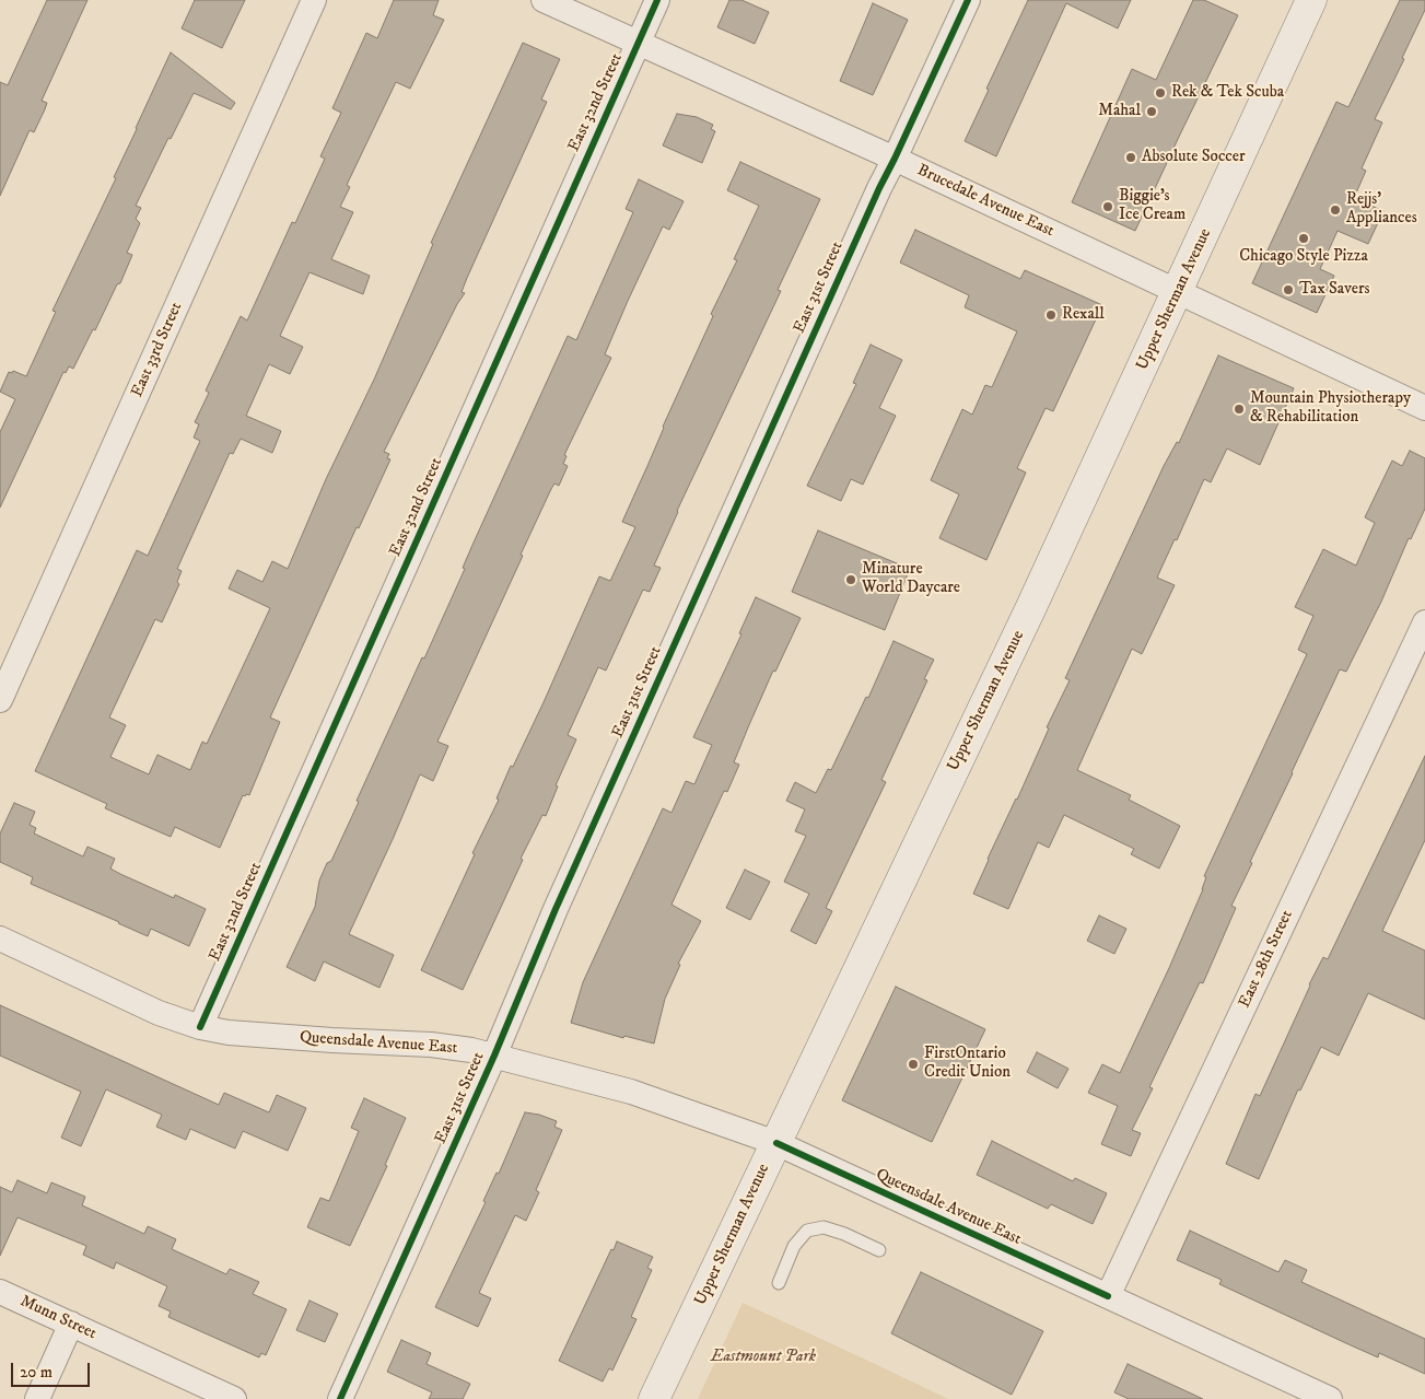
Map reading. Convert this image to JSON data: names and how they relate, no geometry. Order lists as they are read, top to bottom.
{
  "streets": {
    "main road": ["Upper Sherman Avenue"],
    "street": [
      "East 32nd Street",
      "Brucedale Avenue East",
      "East 31st Street",
      "East 33rd Street",
      "East 28th Street",
      "Queensdale Avenue East",
      "Munn Street"
    ]
  },
  "crossings": [
    ["East 32nd Street", "Brucedale Avenue East"],
    ["East 32nd Street", "Queensdale Avenue East"],
    ["Brucedale Avenue East", "East 31st Street"],
    ["Brucedale Avenue East", "Upper Sherman Avenue"],
    ["East 31st Street", "Queensdale Avenue East"],
    ["Upper Sherman Avenue", "Queensdale Avenue East"],
    ["East 28th Street", "Queensdale Avenue East"]
  ],
  "parks": ["Eastmount Park"],
  "places": [
    "Rek & Tek Scuba",
    "Mahal",
    "Absolute Soccer",
    "Biggie's Ice Cream",
    "Rejjs' Appliances",
    "Chicago Style Pizza",
    "Tax Savers",
    "Rexall",
    "Mountain Physiotherapy & Rehabilitation",
    "Minature World Daycare",
    "FirstOntario Credit Union"
  ],
  "scale_bar": "20 m"
}
